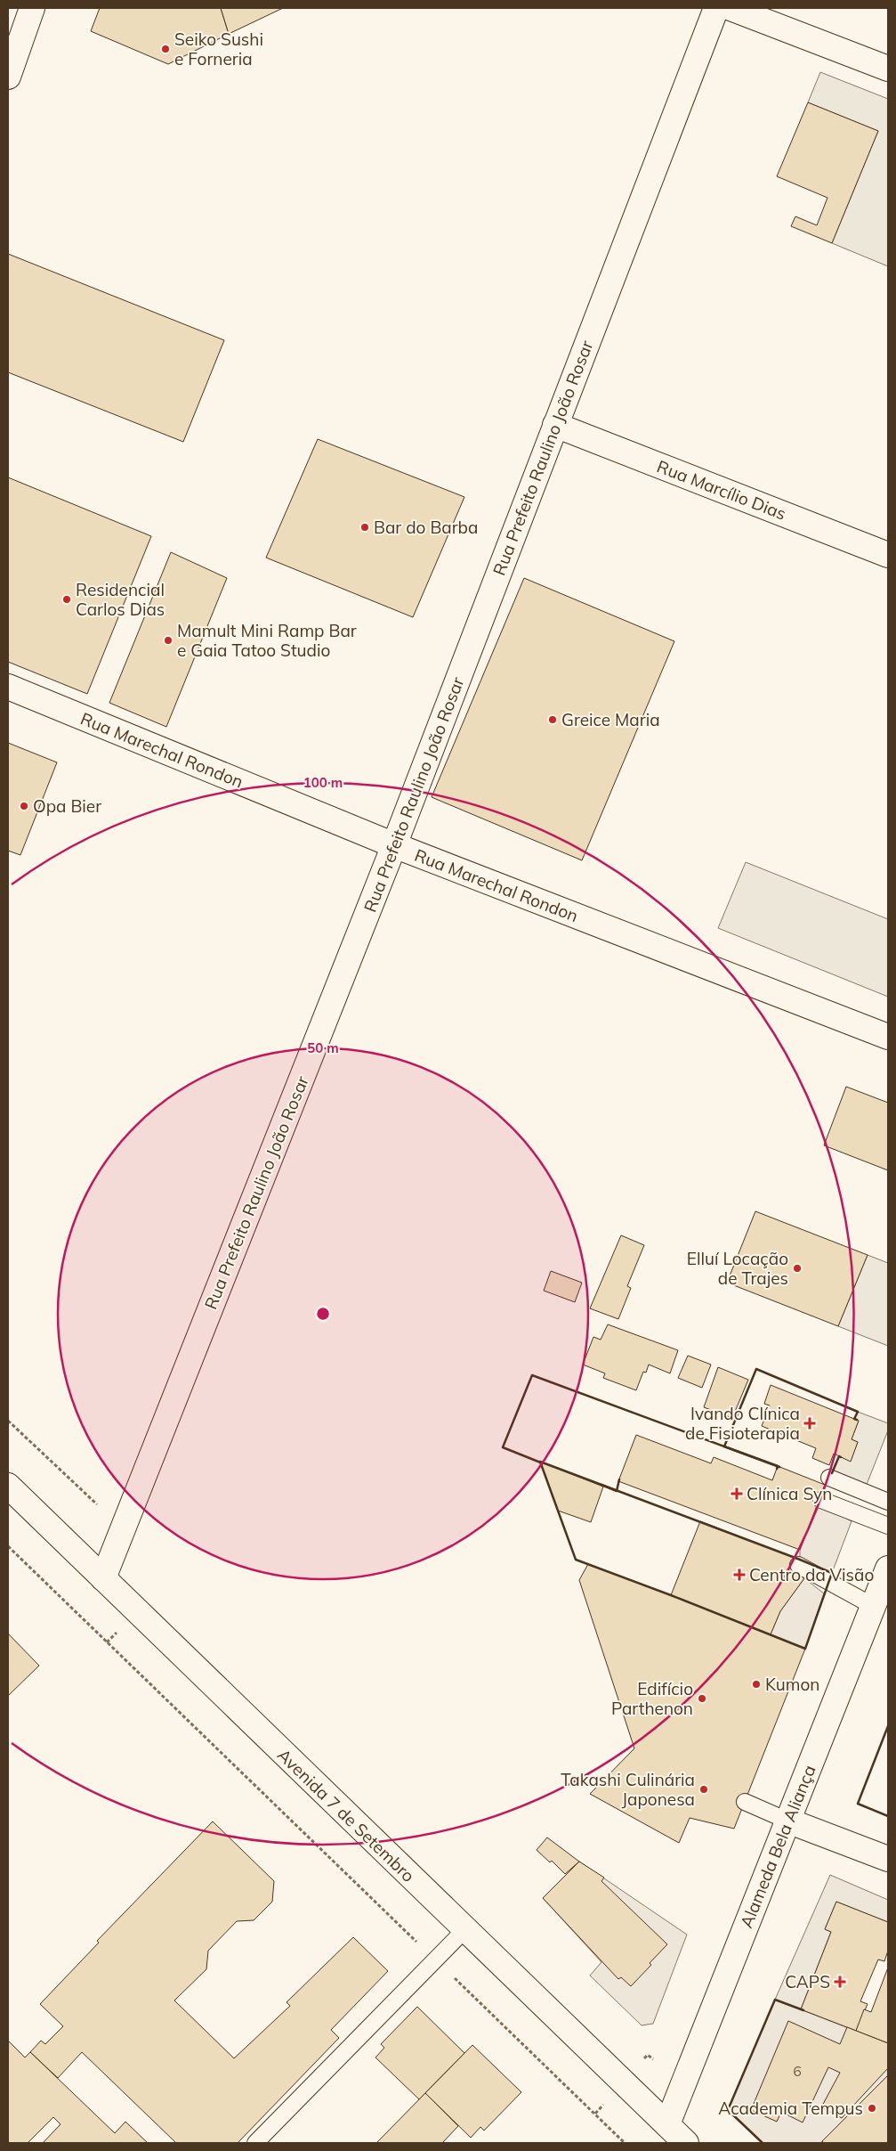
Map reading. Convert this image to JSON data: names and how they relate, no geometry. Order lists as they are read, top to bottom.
{
  "streets": {
    "street": [
      "Rua Prefeito Raulino João Rosar",
      "Rua Marcílio Dias",
      "Rua Marechal Rondon",
      "Avenida 7 de Setembro",
      "Alameda Bela Aliança"
    ]
  },
  "crossings": [
    ["Rua Prefeito Raulino João Rosar", "Rua Marcílio Dias"],
    ["Rua Prefeito Raulino João Rosar", "Rua Marechal Rondon"],
    ["Rua Prefeito Raulino João Rosar", "Avenida 7 de Setembro"],
    ["Avenida 7 de Setembro", "Alameda Bela Aliança"]
  ],
  "places": {
    "other": [
      "Seiko Sushi e Forneria",
      "Bar do Barba",
      "Residencial Carlos Dias",
      "Mamult Mini Ramp Bar e Gaia Tatoo Studio",
      "Greice Maria",
      "Opa Bier",
      "Elluí Locação de Trajes",
      "Kumon",
      "Edifício Parthenon",
      "Takashi Culinária Japonesa",
      "Academia Tempus"
    ],
    "health": [
      "Ivando Clínica de Fisioterapia",
      "Clínica Syn",
      "Centro da Visão",
      "CAPS"
    ]
  },
  "house_numbers": ["6"],
  "rings": ["100 m", "50 m"]
}
